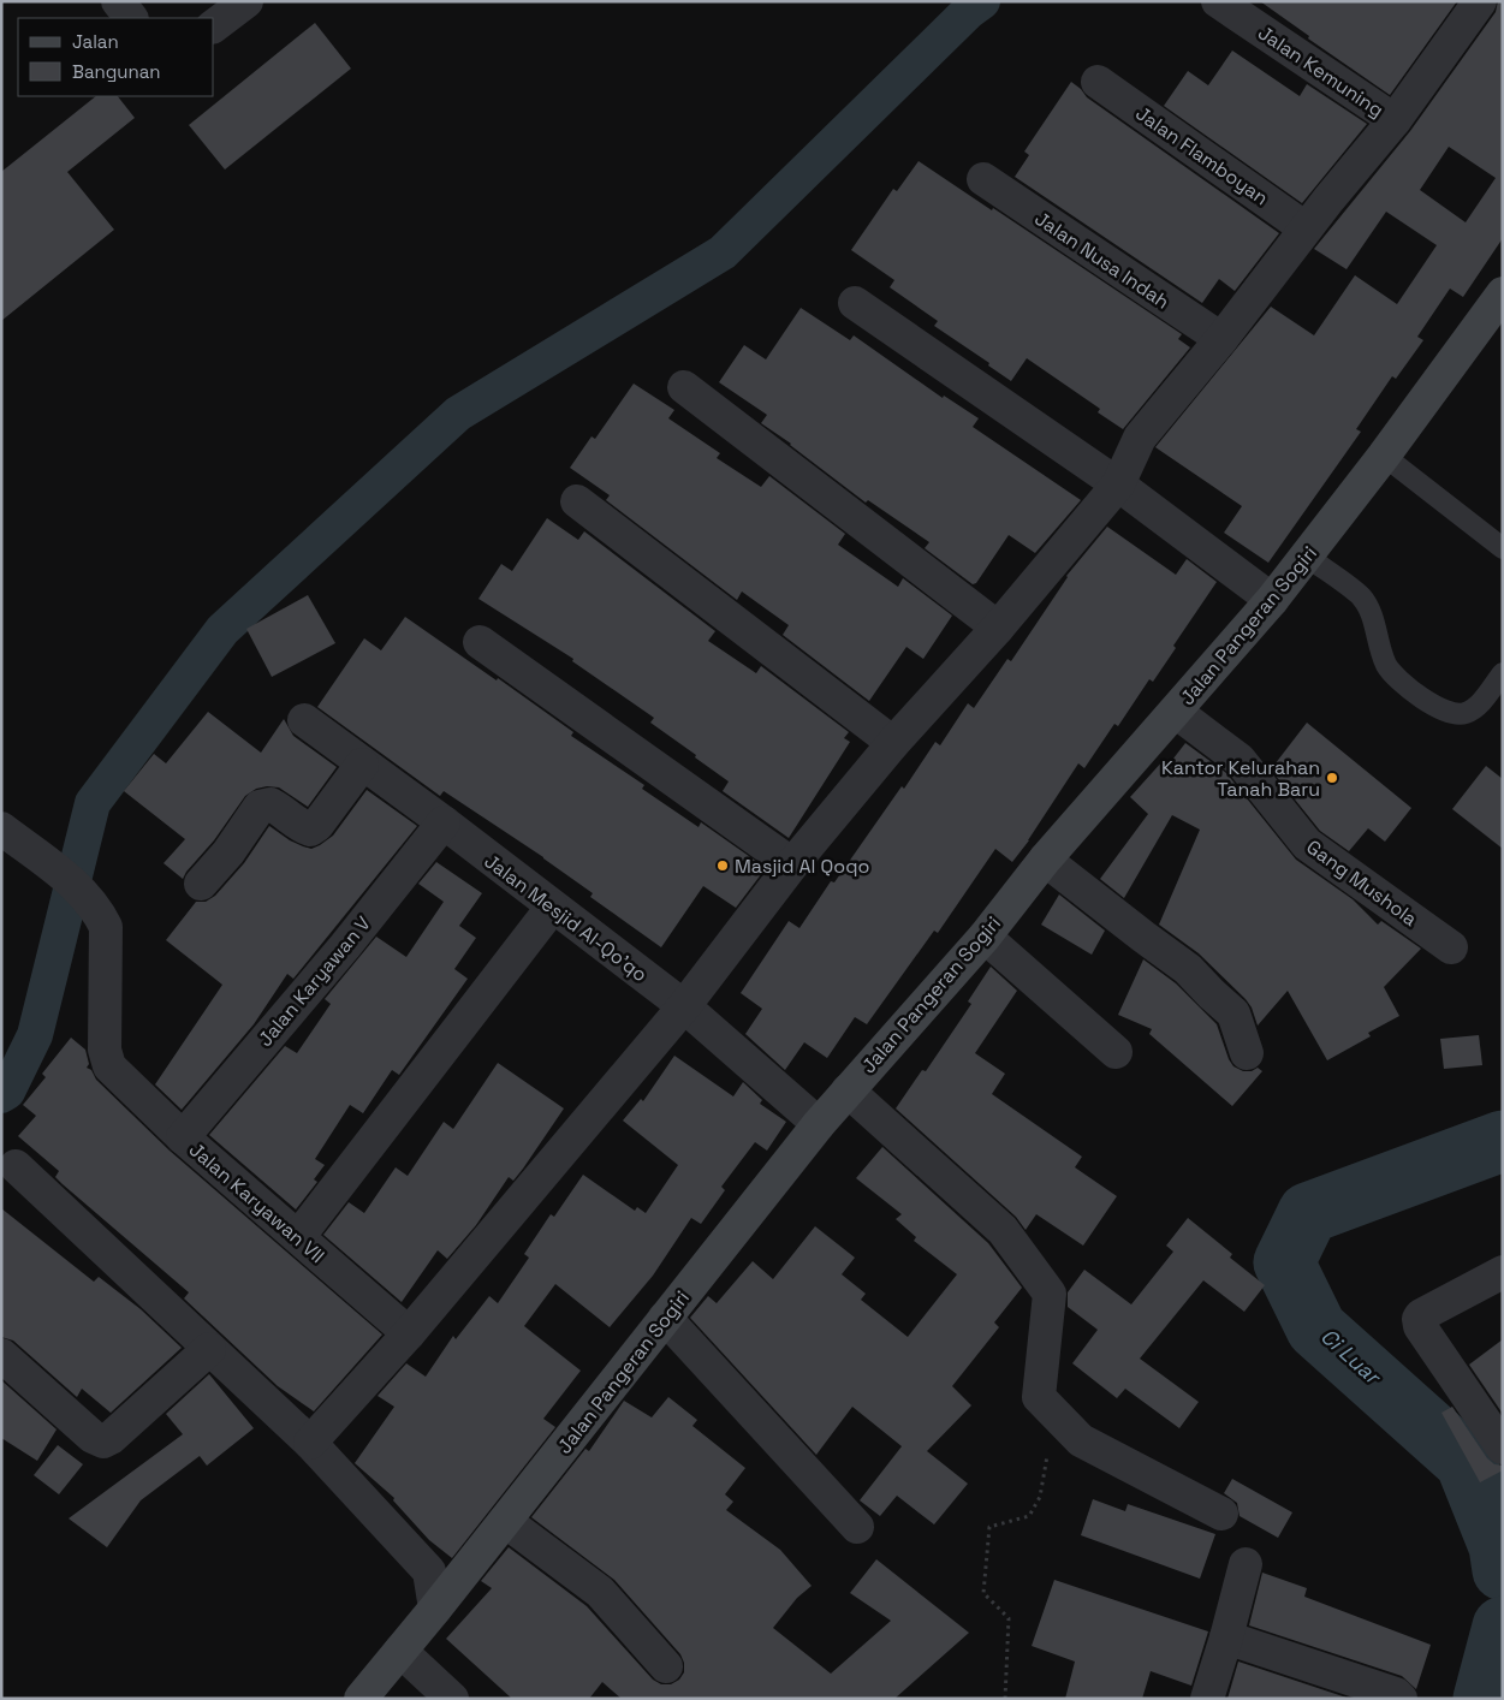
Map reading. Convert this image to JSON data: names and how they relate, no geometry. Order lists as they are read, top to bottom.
{
  "streets": {
    "street": [
      "Jalan Kemuning",
      "Jalan Flamboyan",
      "Jalan Nusa Indah",
      "Jalan Pangeran Sogiri",
      "Gang Mushola",
      "Jalan Mesjid Al-Qo'qo",
      "Jalan Karyawan V",
      "Jalan Karyawan VII"
    ]
  },
  "crossings": [
    ["Jalan Pangeran Sogiri", "Gang Mushola"],
    ["Jalan Pangeran Sogiri", "Jalan Mesjid Al-Qo'qo"],
    ["Jalan Mesjid Al-Qo'qo", "Jalan Karyawan V"],
    ["Jalan Karyawan V", "Jalan Karyawan VII"]
  ],
  "water": ["Ci Luar"],
  "places": ["Kantor Kelurahan Tanah Baru", "Masjid Al Qoqo"],
  "legend": ["Jalan", "Bangunan"]
}
